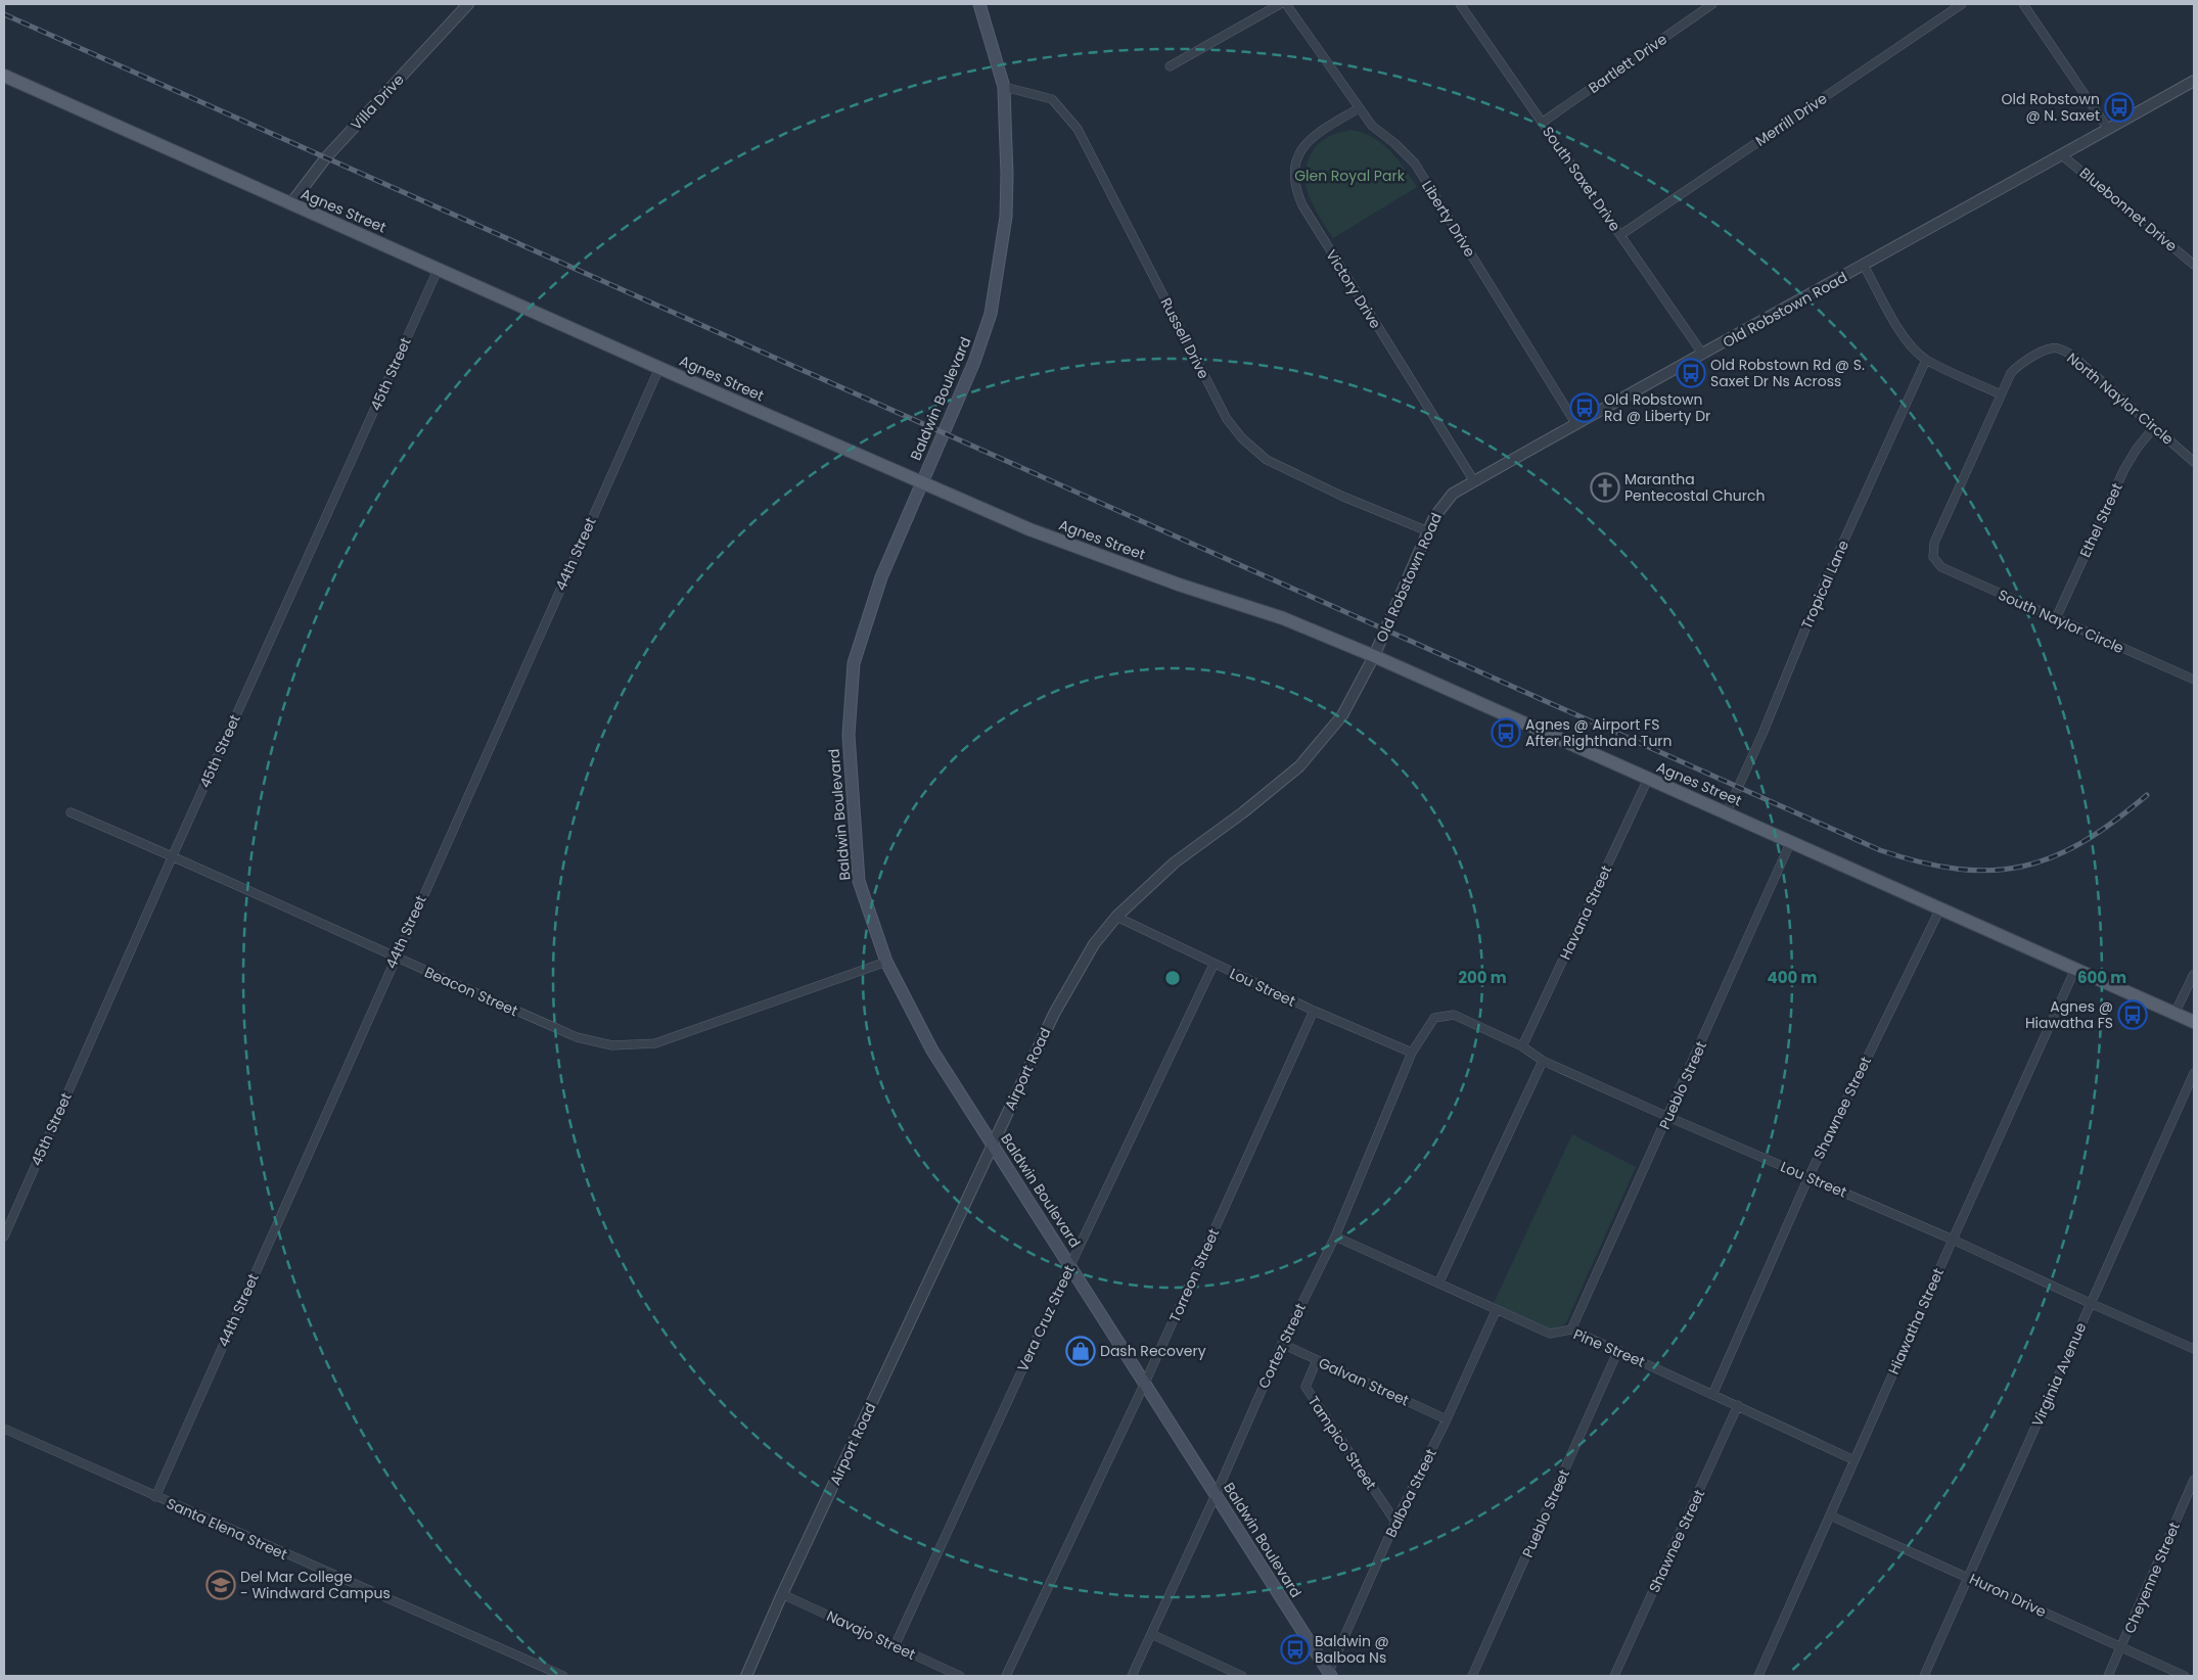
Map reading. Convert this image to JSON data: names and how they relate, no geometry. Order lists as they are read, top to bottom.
{
  "streets": {
    "main road": ["Agnes Street", "Baldwin Boulevard"],
    "street": [
      "Bartlett Drive",
      "Villa Drive",
      "Merrill Drive",
      "South Saxet Drive",
      "Bluebonnet Drive",
      "Liberty Drive",
      "Victory Drive",
      "Old Robstown Road",
      "Russell Drive",
      "45th Street",
      "North Naylor Circle",
      "Ethel Street",
      "44th Street",
      "Tropical Lane",
      "South Naylor Circle",
      "Havana Street",
      "Lou Street",
      "Beacon Street",
      "Airport Road",
      "Pueblo Street",
      "Shawnee Street",
      "Torreon Street",
      "Vera Cruz Street",
      "Hiawatha Street",
      "Cortez Street",
      "Pine Street",
      "Virginia Avenue",
      "Galvan Street",
      "Tampico Street",
      "Balboa Street",
      "Santa Elena Street",
      "Cheyenne Street",
      "Huron Drive",
      "Navajo Street"
    ]
  },
  "crossings": [
    ["Bartlett Drive", "South Saxet Drive"],
    ["Villa Drive", "Agnes Street"],
    ["Merrill Drive", "South Saxet Drive"],
    ["South Saxet Drive", "Old Robstown Road"],
    ["Bluebonnet Drive", "Old Robstown Road"],
    ["Agnes Street", "Old Robstown Road"],
    ["Agnes Street", "45th Street"],
    ["Agnes Street", "Baldwin Boulevard"],
    ["Agnes Street", "44th Street"],
    ["Agnes Street", "Tropical Lane"],
    ["Agnes Street", "Havana Street"],
    ["Agnes Street", "Airport Road"],
    ["Agnes Street", "Pueblo Street"],
    ["Agnes Street", "Shawnee Street"],
    ["Agnes Street", "Hiawatha Street"],
    ["Liberty Drive", "Victory Drive"],
    ["Liberty Drive", "Old Robstown Road"],
    ["Victory Drive", "Old Robstown Road"],
    ["Old Robstown Road", "Russell Drive"],
    ["Old Robstown Road", "Airport Road"],
    ["Russell Drive", "Baldwin Boulevard"],
    ["45th Street", "Beacon Street"],
    ["Baldwin Boulevard", "Beacon Street"],
    ["Baldwin Boulevard", "Airport Road"],
    ["Baldwin Boulevard", "Torreon Street"],
    ["Baldwin Boulevard", "Vera Cruz Street"],
    ["Baldwin Boulevard", "Cortez Street"],
    ["Baldwin Boulevard", "Balboa Street"],
    ["North Naylor Circle", "Ethel Street"],
    ["North Naylor Circle", "South Naylor Circle"],
    ["Ethel Street", "South Naylor Circle"],
    ["44th Street", "Beacon Street"],
    ["44th Street", "Santa Elena Street"],
    ["Havana Street", "Lou Street"],
    ["Lou Street", "Airport Road"],
    ["Lou Street", "Pueblo Street"],
    ["Lou Street", "Shawnee Street"],
    ["Lou Street", "Torreon Street"],
    ["Lou Street", "Vera Cruz Street"],
    ["Lou Street", "Hiawatha Street"],
    ["Lou Street", "Cortez Street"],
    ["Lou Street", "Virginia Avenue"],
    ["Airport Road", "Navajo Street"],
    ["Pueblo Street", "Pine Street"],
    ["Shawnee Street", "Pine Street"],
    ["Vera Cruz Street", "Navajo Street"],
    ["Hiawatha Street", "Pine Street"],
    ["Hiawatha Street", "Huron Drive"],
    ["Cortez Street", "Pine Street"],
    ["Cortez Street", "Galvan Street"],
    ["Pine Street", "Balboa Street"],
    ["Virginia Avenue", "Huron Drive"],
    ["Galvan Street", "Tampico Street"],
    ["Galvan Street", "Balboa Street"],
    ["Tampico Street", "Balboa Street"],
    ["Cheyenne Street", "Huron Drive"]
  ],
  "parks": ["Glen Royal Park"],
  "places": {
    "bus stop": [
      "Old Robstown @ N. Saxet",
      "Old Robstown Rd @ S. Saxet Dr Ns Across",
      "Old Robstown Rd @ Liberty Dr",
      "Agnes @ Airport FS After Righthand Turn",
      "Agnes @ Hiawatha FS",
      "Baldwin @ Balboa Ns"
    ],
    "church": ["Marantha Pentecostal Church"],
    "shop": ["Dash Recovery"],
    "school or university": ["Del Mar College - Windward Campus"]
  },
  "rings": ["200 m", "400 m", "600 m"]
}
